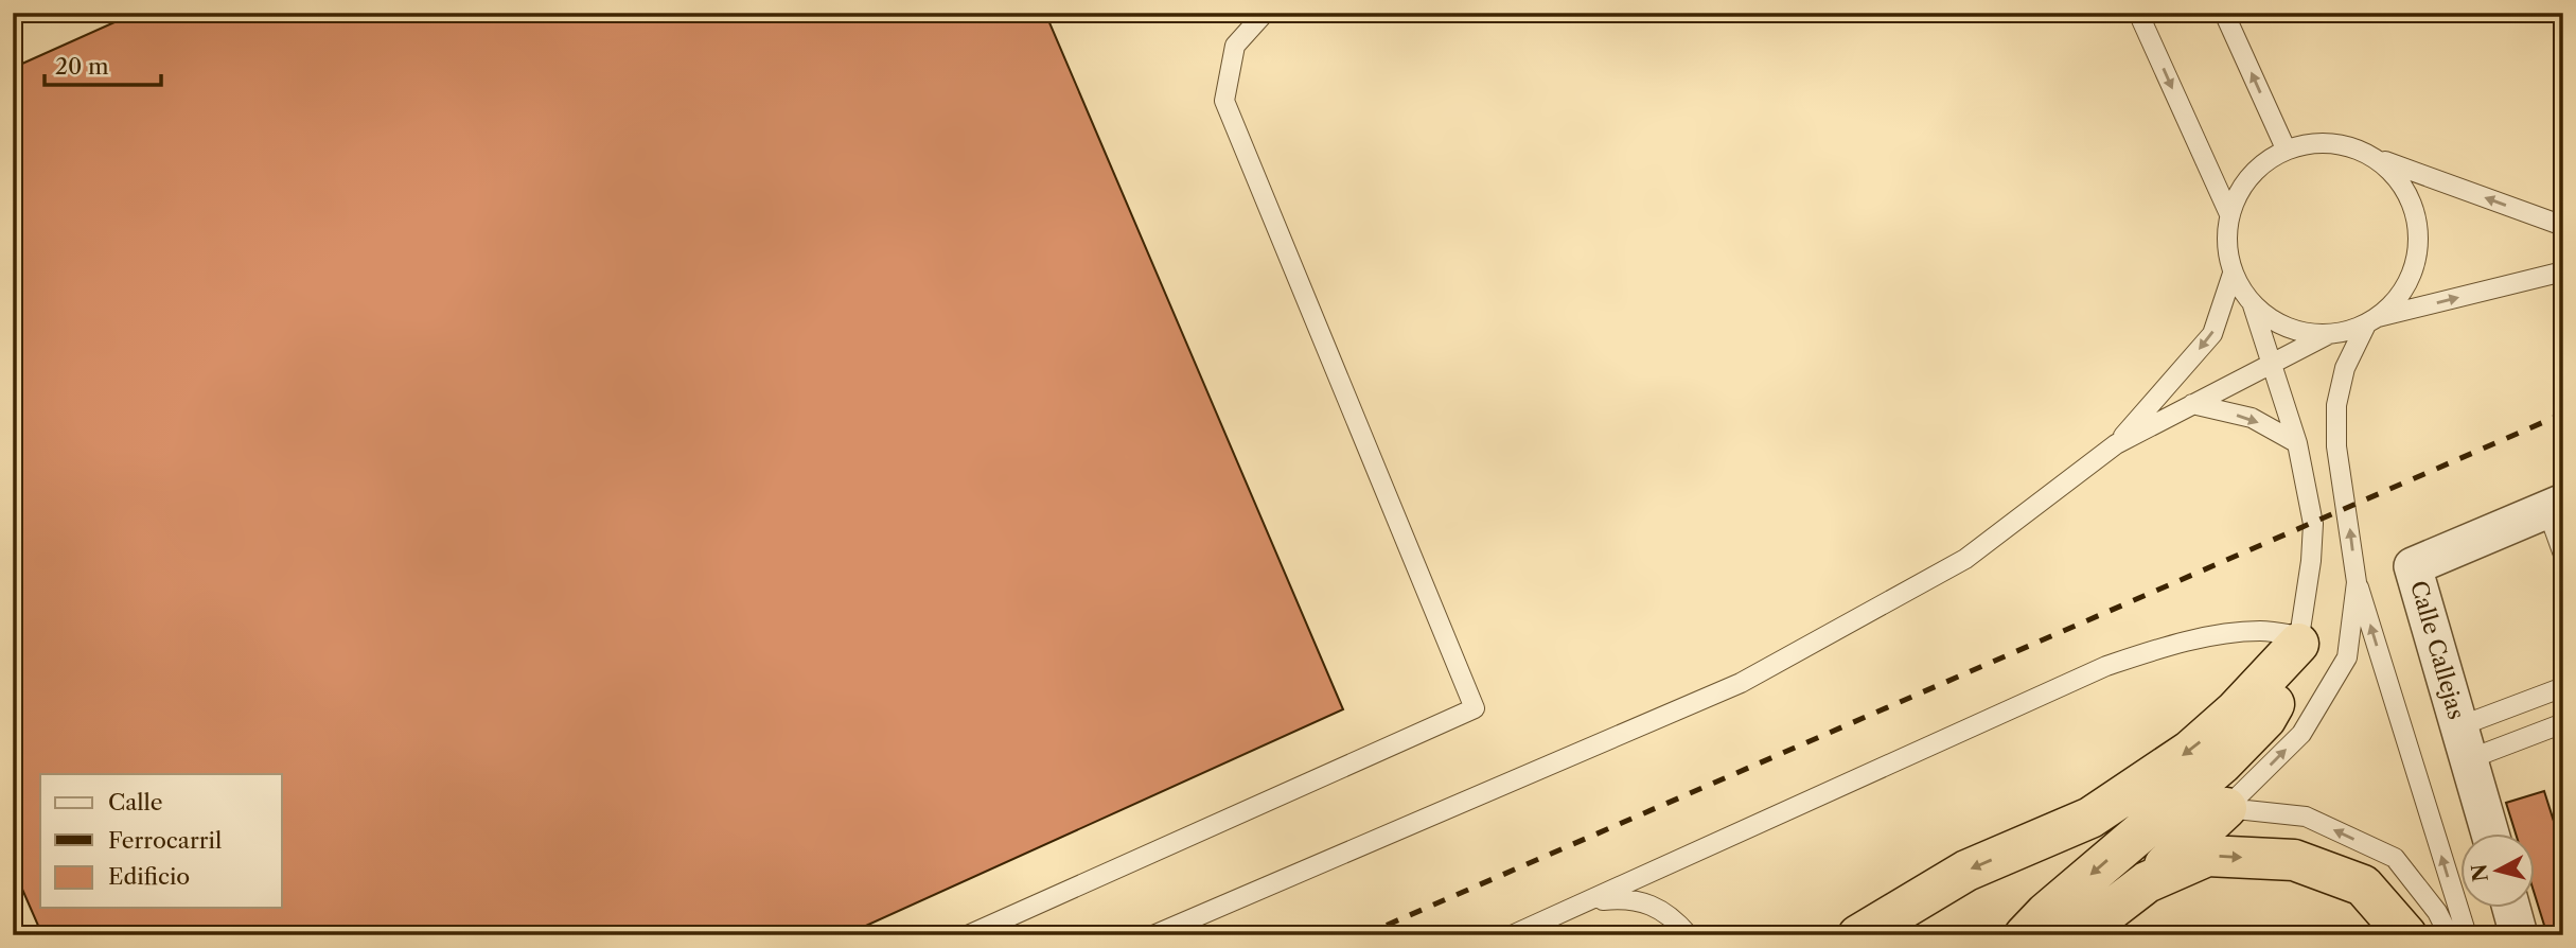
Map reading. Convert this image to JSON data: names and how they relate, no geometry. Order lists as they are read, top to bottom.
{
  "streets": {
    "street": ["Calle Callejas"]
  },
  "legend": ["Calle", "Ferrocarril", "Edificio"],
  "scale_bar": "20 m",
  "north": "left"
}
